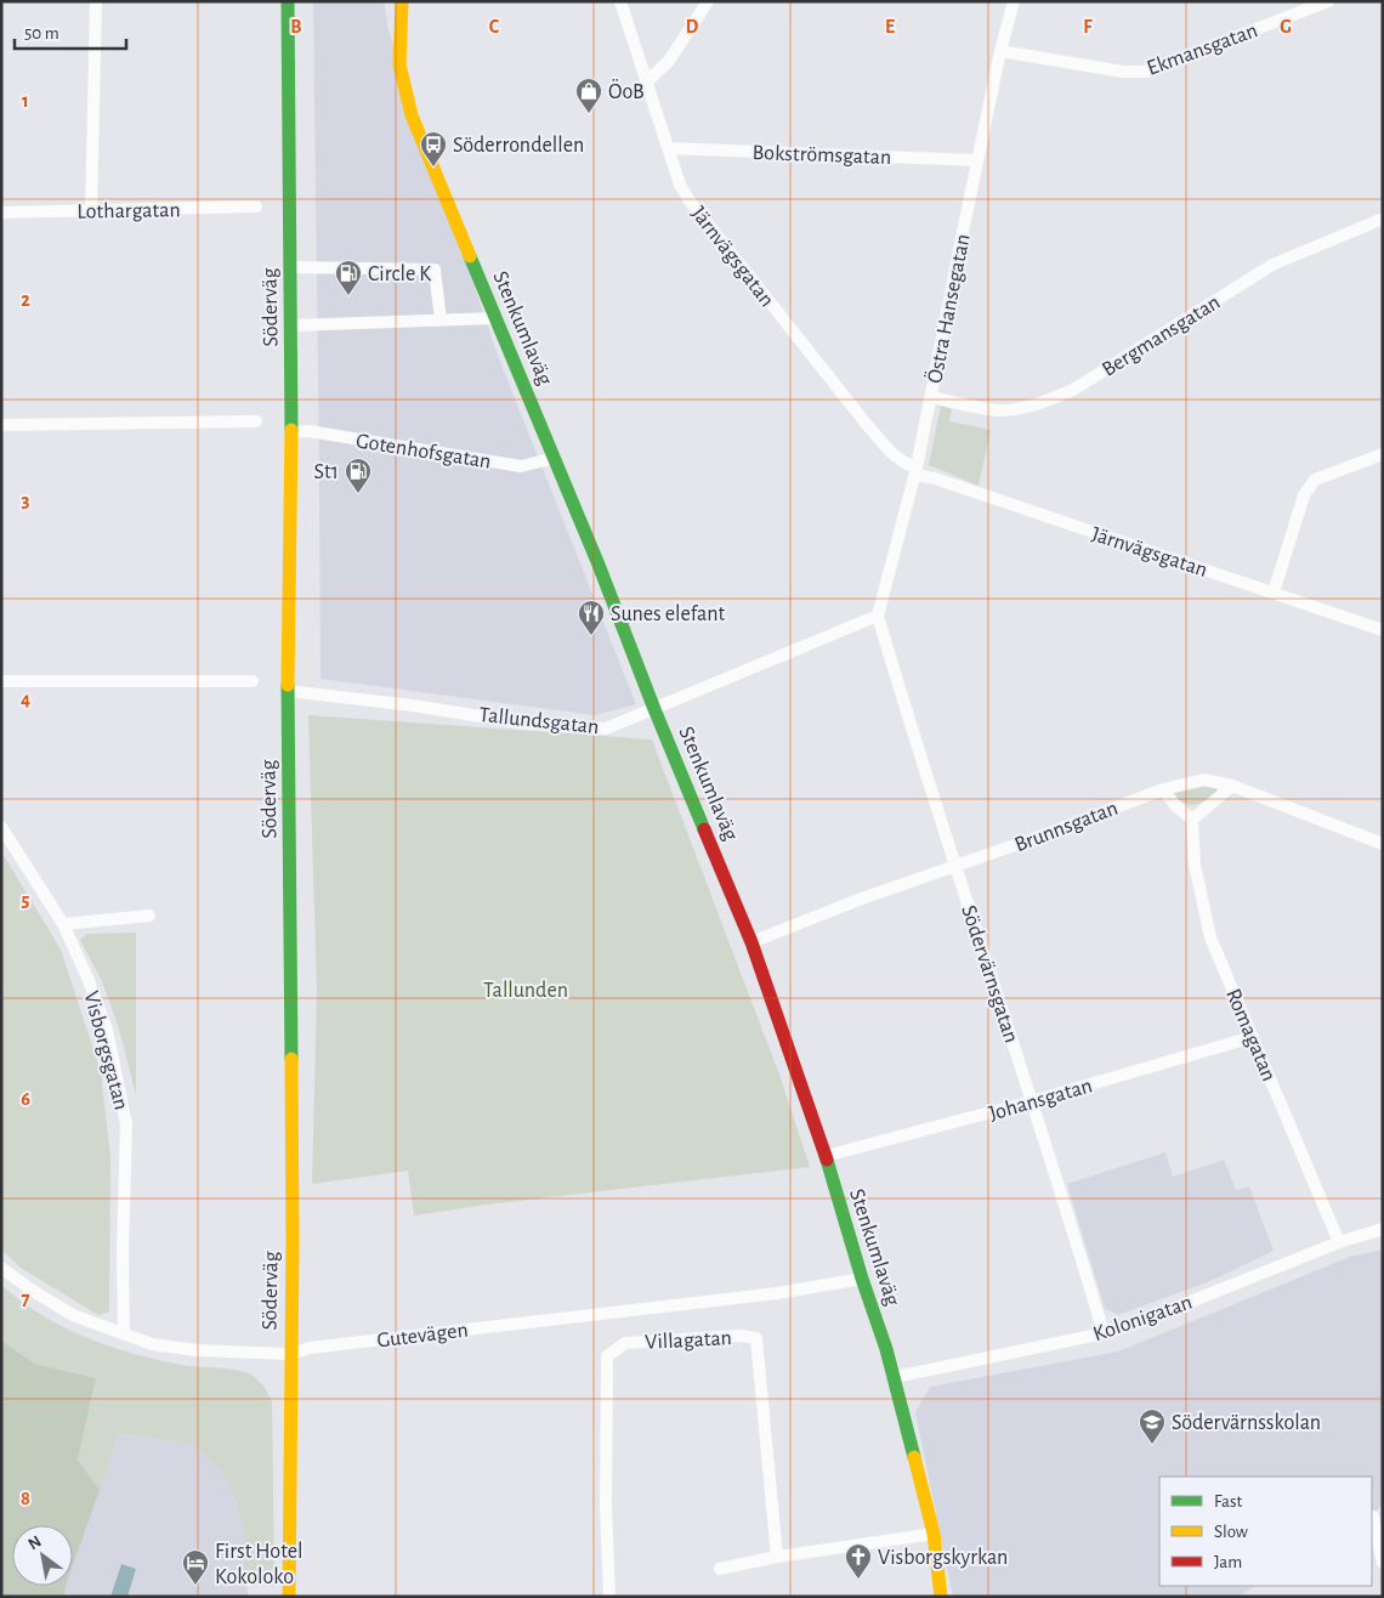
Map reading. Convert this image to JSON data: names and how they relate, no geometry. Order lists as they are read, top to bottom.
{
  "streets": {
    "street": [
      "Ekmansgatan",
      "Bokströmsgatan",
      "Lothargatan",
      "Järnvägsgatan",
      "Söderväg",
      "Östra Hansegatan",
      "Stenkumlaväg",
      "Bergmansgatan",
      "Gotenhofsgatan",
      "Tallundsgatan",
      "Brunnsgatan",
      "Södervärnsgatan",
      "Romagatan",
      "Visborgsgatan",
      "Johansgatan",
      "Kolonigatan",
      "Gutevägen",
      "Villagatan"
    ]
  },
  "crossings": [
    ["Ekmansgatan", "Östra Hansegatan"],
    ["Bokströmsgatan", "Järnvägsgatan"],
    ["Bokströmsgatan", "Östra Hansegatan"],
    ["Järnvägsgatan", "Östra Hansegatan"],
    ["Söderväg", "Gotenhofsgatan"],
    ["Söderväg", "Tallundsgatan"],
    ["Söderväg", "Gutevägen"],
    ["Östra Hansegatan", "Bergmansgatan"],
    ["Östra Hansegatan", "Tallundsgatan"],
    ["Östra Hansegatan", "Södervärnsgatan"],
    ["Stenkumlaväg", "Gotenhofsgatan"],
    ["Stenkumlaväg", "Tallundsgatan"],
    ["Stenkumlaväg", "Brunnsgatan"],
    ["Stenkumlaväg", "Johansgatan"],
    ["Stenkumlaväg", "Kolonigatan"],
    ["Stenkumlaväg", "Gutevägen"],
    ["Tallundsgatan", "Södervärnsgatan"],
    ["Brunnsgatan", "Södervärnsgatan"],
    ["Södervärnsgatan", "Johansgatan"],
    ["Södervärnsgatan", "Kolonigatan"],
    ["Romagatan", "Johansgatan"],
    ["Romagatan", "Kolonigatan"],
    ["Visborgsgatan", "Gutevägen"]
  ],
  "parks": ["Tallunden"],
  "places": {
    "shop": ["ÖoB"],
    "bus stop": ["Söderrondellen"],
    "fuel station": ["Circle K", "St1"],
    "restaurant": ["Sunes elefant"],
    "school or university": ["Södervärnsskolan"],
    "church": ["Visborgskyrkan"],
    "hotel": ["First Hotel Kokoloko"]
  },
  "legend": ["Fast", "Slow", "Jam"],
  "scale_bar": "50 m",
  "north": "top left",
  "grid": {
    "columns": [
      "B",
      "C",
      "D",
      "E",
      "F",
      "G"
    ],
    "rows": [
      "1",
      "2",
      "3",
      "4",
      "5",
      "6",
      "7",
      "8"
    ]
  }
}
